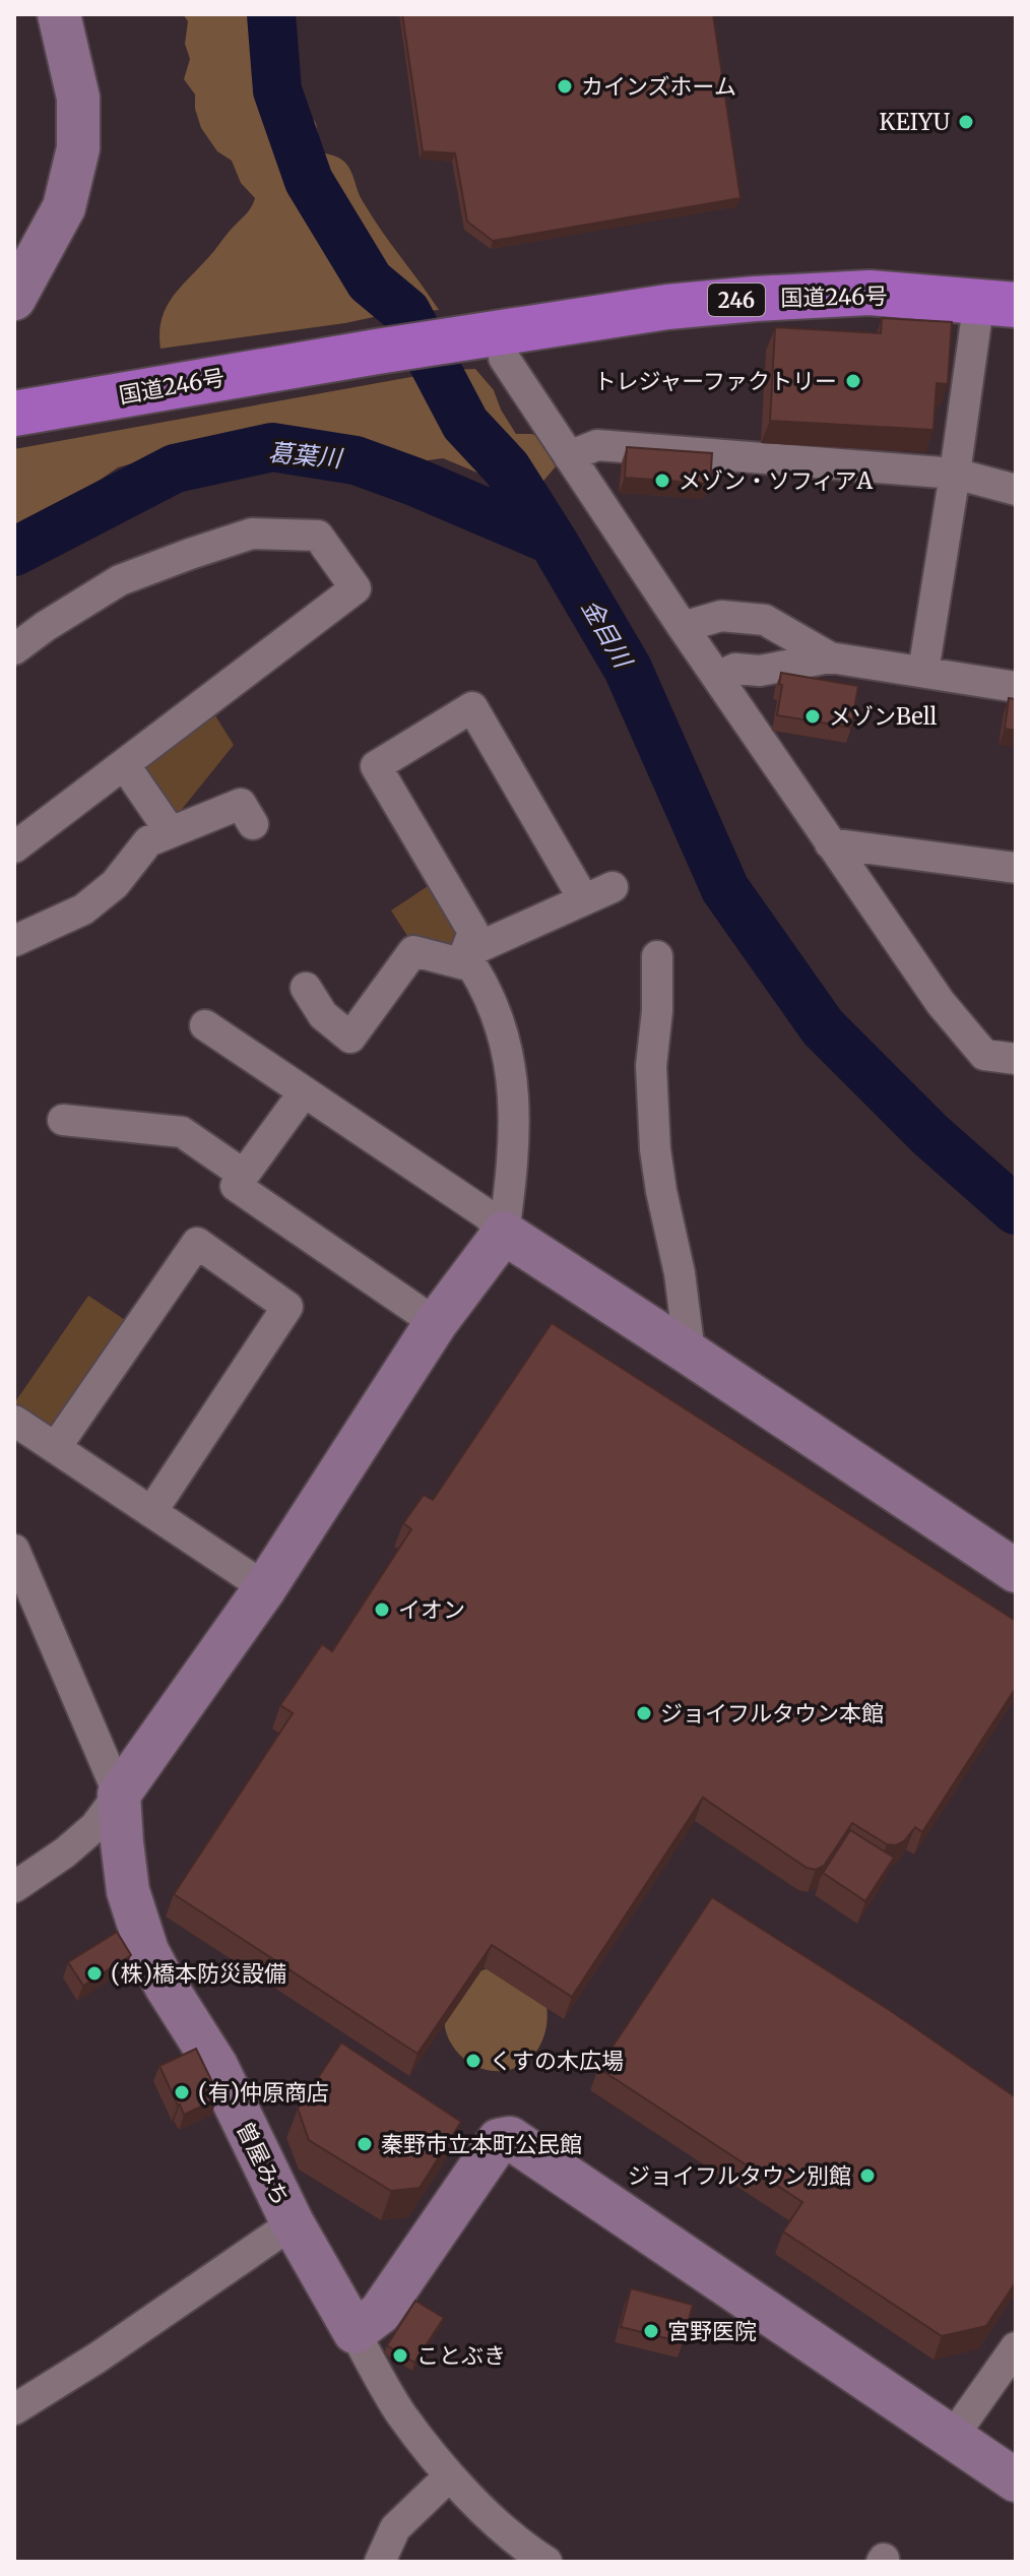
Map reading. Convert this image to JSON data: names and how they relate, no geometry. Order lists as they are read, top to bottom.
{
  "streets": {
    "highway": ["国道246号", "246"],
    "street": ["曽屋みち"]
  },
  "water": ["葛葉川", "金目川"],
  "places": [
    "カインズホーム",
    "KEIYU",
    "トレジャーファクトリー",
    "メゾン・ソフィアA",
    "メゾンBell",
    "イオン",
    "ジョイフルタウン本館",
    "(株)橋本防災設備",
    "くすの木広場",
    "(有)仲原商店",
    "秦野市立本町公民館",
    "ジョイフルタウン別館",
    "宮野医院",
    "ことぶき"
  ]
}
